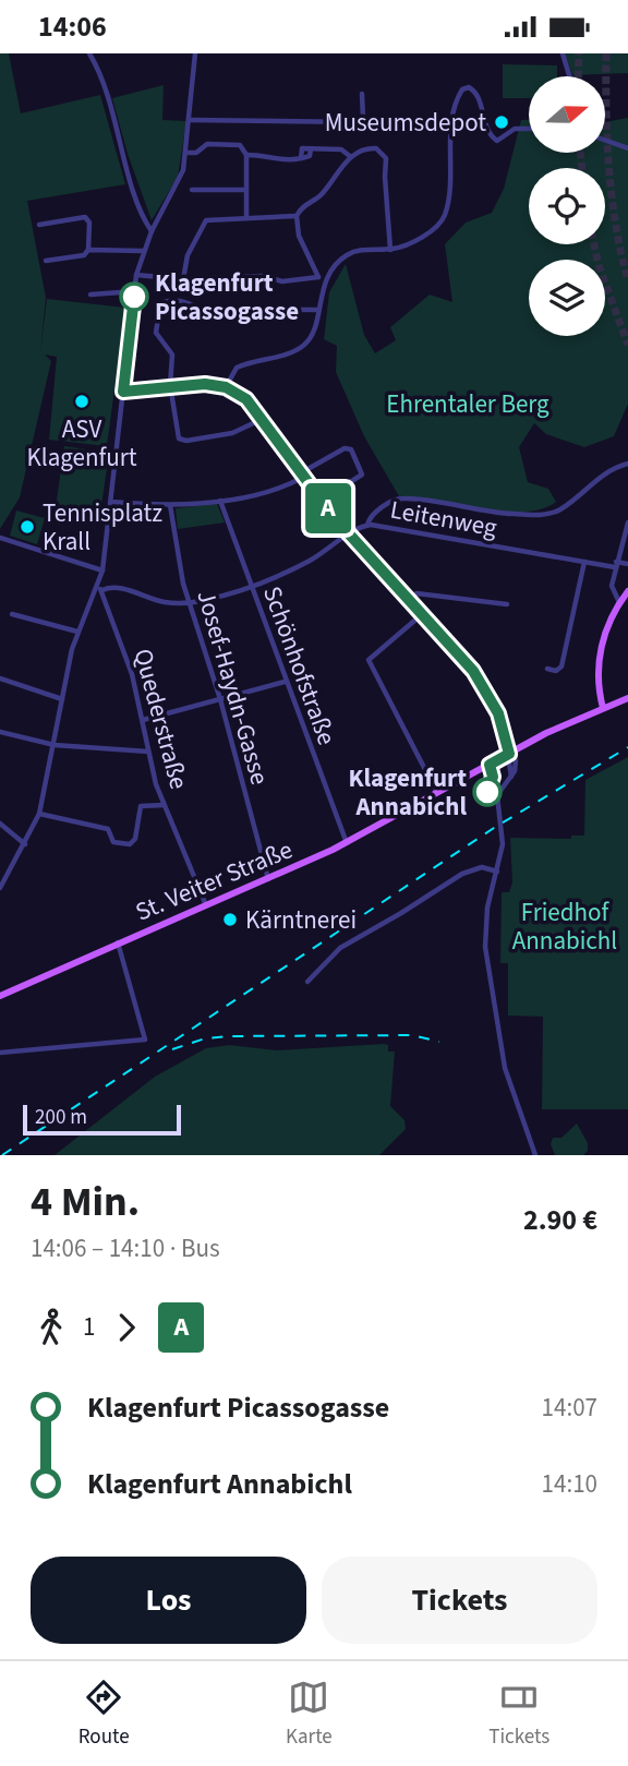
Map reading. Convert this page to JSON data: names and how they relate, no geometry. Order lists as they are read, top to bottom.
{
  "streets": {
    "main road": ["St. Veiter Straße"],
    "street": [
      "Leitenweg",
      "Schönhofstraße",
      "Josef-Haydn-Gasse",
      "Quederstraße"
    ]
  },
  "crossings": [
    ["Leitenweg", "Schönhofstraße"],
    ["Leitenweg", "Josef-Haydn-Gasse"],
    ["Leitenweg", "Quederstraße"],
    ["Schönhofstraße", "St. Veiter Straße"],
    ["Josef-Haydn-Gasse", "St. Veiter Straße"],
    ["Quederstraße", "St. Veiter Straße"]
  ],
  "parks": ["Ehrentaler Berg", "Friedhof Annabichl"],
  "places": [
    "Museumsdepot",
    "Klagenfurt Picassogasse",
    "ASV Klagenfurt",
    "Tennisplatz Krall",
    "Klagenfurt Annabichl",
    "Kärntnerei"
  ],
  "lines": ["bus line A"],
  "scale_bar": "200 m",
  "north": "right",
  "page": {
    "status": "14:06",
    "on_map": "A",
    "scale": "200 m",
    "heading": ["4 Min.", "14:06 – 14:10 · Bus", "2.90 €"],
    "legs": ["1", "A"],
    "list": [
      {
        "name": "Klagenfurt Picassogasse",
        "value": "14:07"
      },
      {
        "name": "Klagenfurt Annabichl",
        "value": "14:10"
      }
    ],
    "buttons": ["Los", "Tickets"],
    "tabs": ["Route", "Karte", "Tickets"]
  }
}
